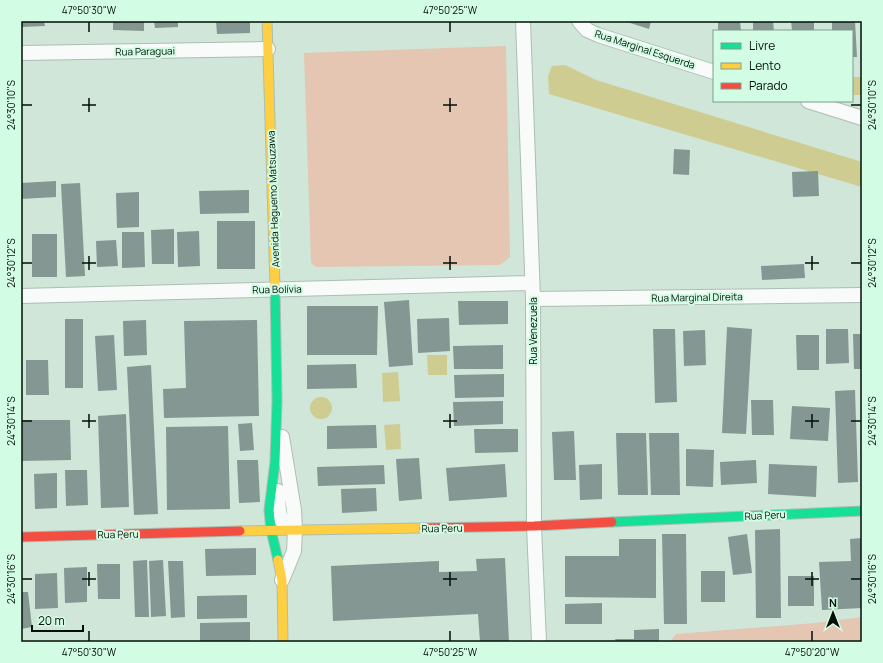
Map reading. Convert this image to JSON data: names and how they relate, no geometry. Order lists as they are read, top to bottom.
{
  "streets": {
    "street": [
      "Rua Marginal Esquerda",
      "Rua Paraguai",
      "Avenida Haguemo Matsuzawa",
      "Rua Bolívia",
      "Rua Marginal Direita",
      "Rua Venezuela",
      "Rua Peru"
    ]
  },
  "crossings": [
    ["Rua Paraguai", "Avenida Haguemo Matsuzawa"],
    ["Avenida Haguemo Matsuzawa", "Rua Bolívia"],
    ["Avenida Haguemo Matsuzawa", "Rua Peru"],
    ["Rua Bolívia", "Rua Venezuela"],
    ["Rua Marginal Direita", "Rua Venezuela"],
    ["Rua Venezuela", "Rua Peru"]
  ],
  "legend": ["Livre", "Lento", "Parado"],
  "scale_bar": "20 m",
  "north": "top",
  "coordinates": [
    "47°50'30\"W",
    "47°50'25\"W",
    "24°30'10\"S",
    "24°30'12\"S",
    "24°30'14\"S",
    "24°30'16\"S",
    "47°50'20\"W"
  ]
}
